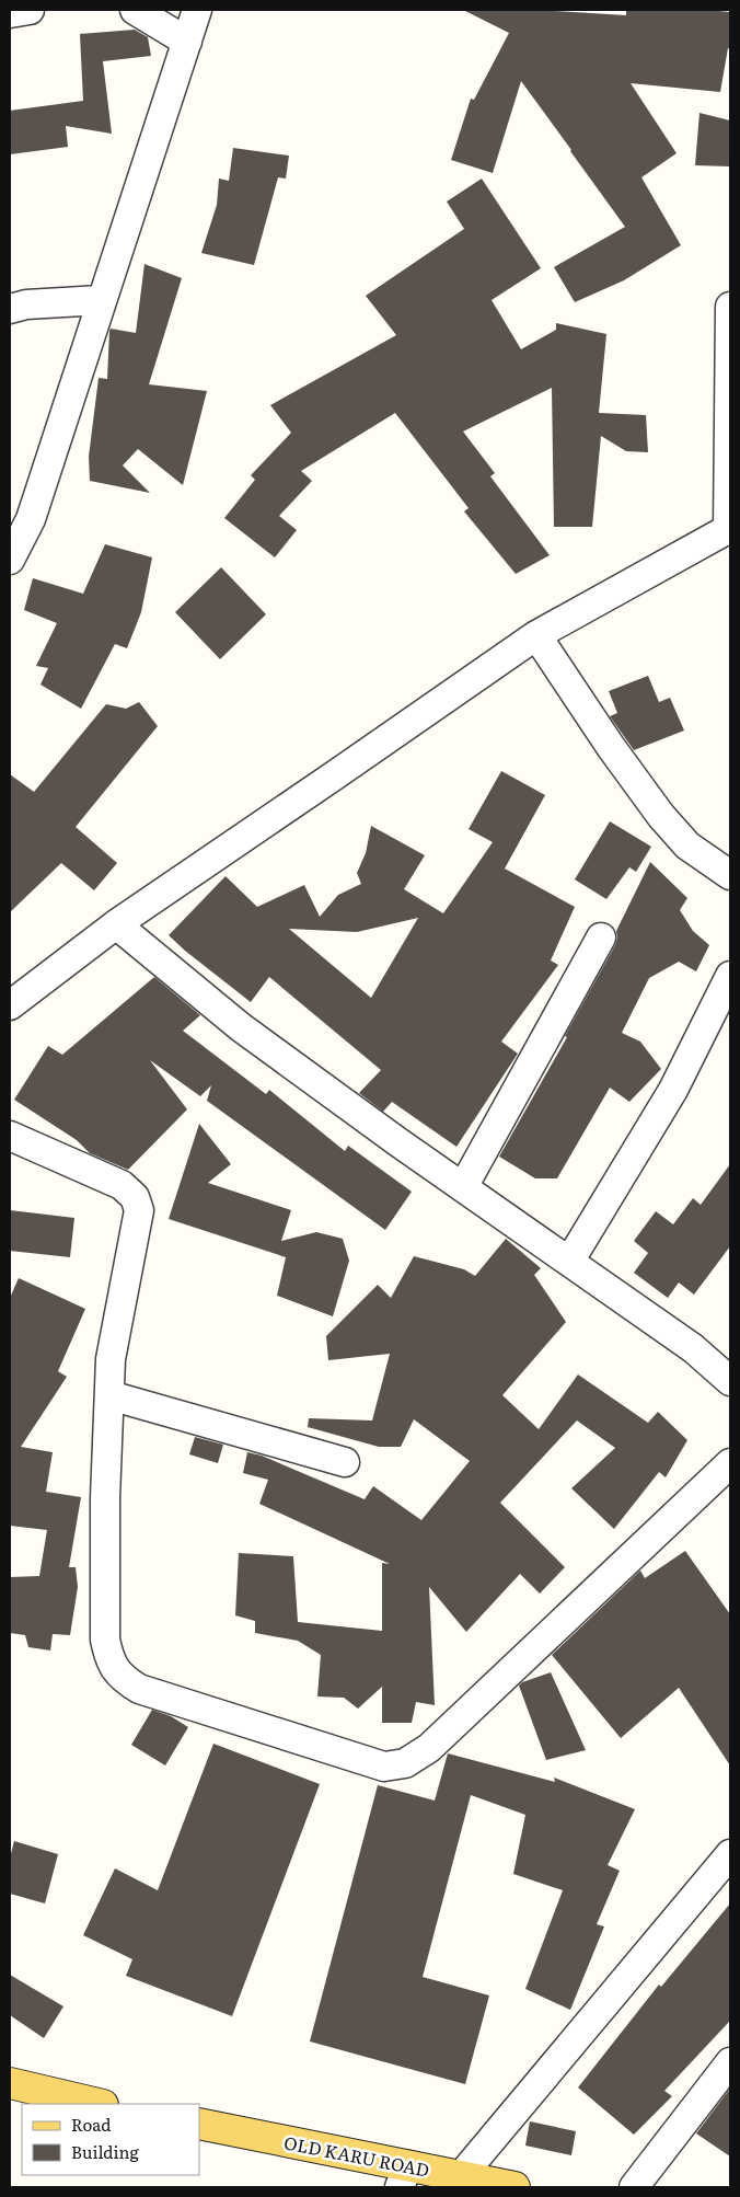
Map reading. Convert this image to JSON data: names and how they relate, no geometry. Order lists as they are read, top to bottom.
{
  "streets": {
    "main road": ["OLD KARU ROAD"]
  },
  "legend": ["Road", "Building"]
}
